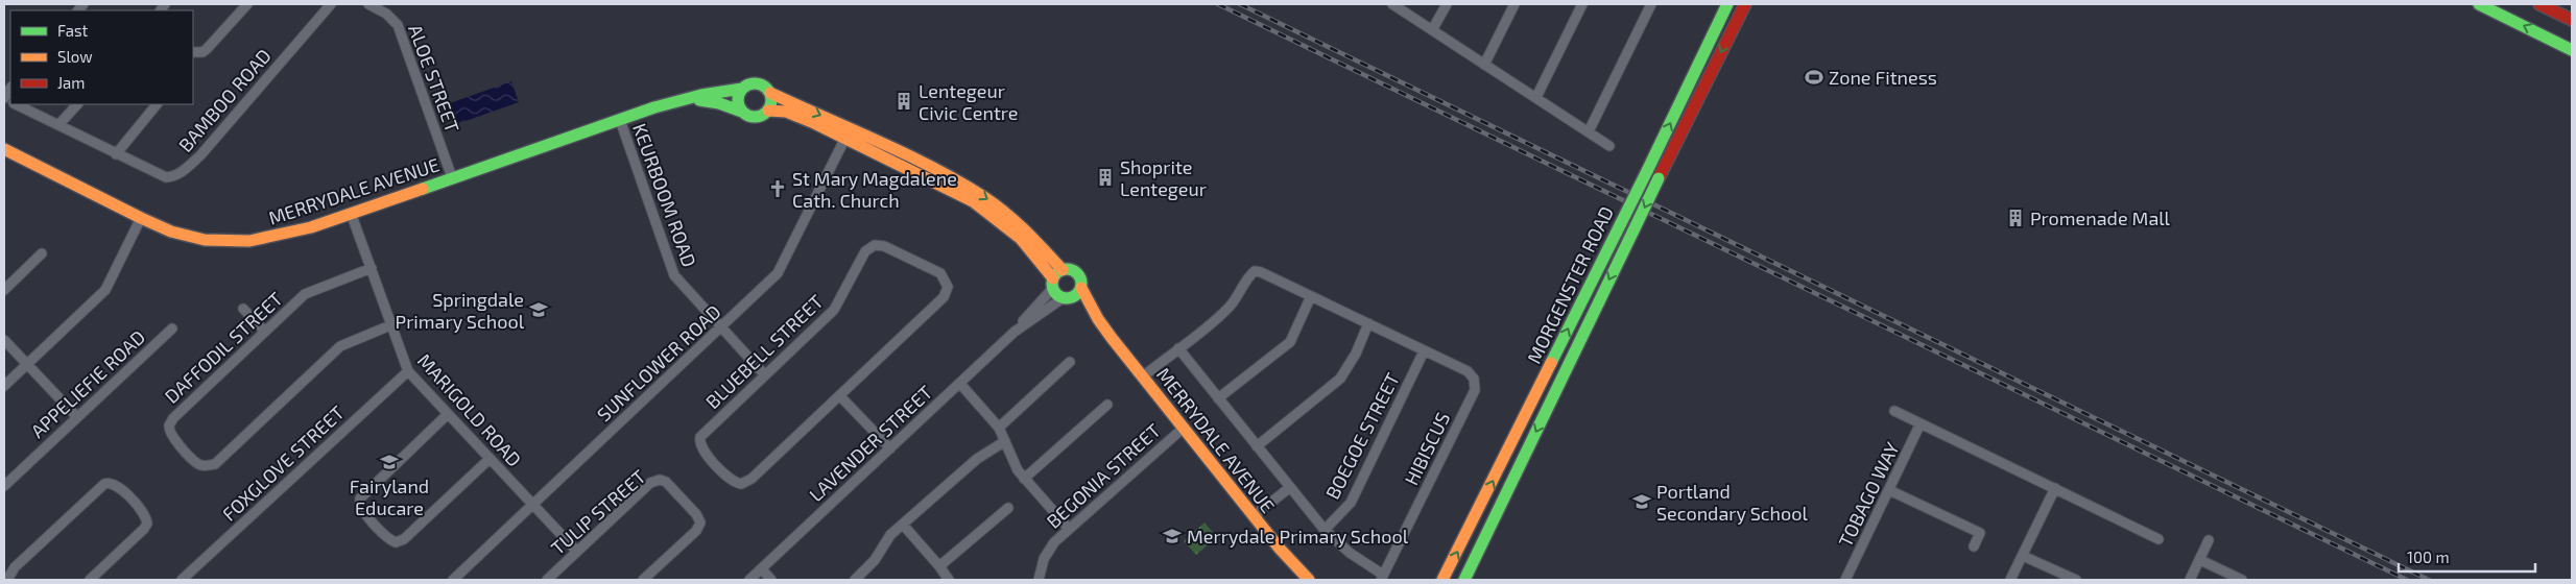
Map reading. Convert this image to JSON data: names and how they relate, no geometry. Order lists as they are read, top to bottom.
{
  "streets": {
    "street": [
      "ALOE STREET",
      "BAMBOO ROAD",
      "MERRYDALE AVENUE",
      "KEURBOOM ROAD",
      "MORGENSTER ROAD",
      "DAFFODIL STREET",
      "BLUEBELL STREET",
      "SUNFLOWER ROAD",
      "APPELIEFIE ROAD",
      "MARIGOLD ROAD",
      "BOEGOE STREET",
      "LAVENDER STREET",
      "HIBISCUS",
      "FOXGLOVE STREET",
      "BEGONIA STREET",
      "TOBAGO WAY",
      "TULIP STREET"
    ]
  },
  "crossings": [
    ["ALOE STREET", "MERRYDALE AVENUE"],
    ["MERRYDALE AVENUE", "KEURBOOM ROAD"],
    ["MERRYDALE AVENUE", "MARIGOLD ROAD"],
    ["MERRYDALE AVENUE", "LAVENDER STREET"],
    ["MERRYDALE AVENUE", "HIBISCUS"],
    ["MERRYDALE AVENUE", "BEGONIA STREET"],
    ["KEURBOOM ROAD", "BLUEBELL STREET"],
    ["KEURBOOM ROAD", "SUNFLOWER ROAD"],
    ["DAFFODIL STREET", "MARIGOLD ROAD"],
    ["SUNFLOWER ROAD", "MARIGOLD ROAD"],
    ["MARIGOLD ROAD", "FOXGLOVE STREET"],
    ["MARIGOLD ROAD", "TULIP STREET"],
    ["BOEGOE STREET", "HIBISCUS"]
  ],
  "places": {
    "sports": ["Zone Fitness"],
    "building": ["Lentegeur Civic Centre", "Shoprite Lentegeur", "Promenade Mall"],
    "church": ["St Mary Magdalene Cath. Church"],
    "school or university": [
      "Springdale Primary School",
      "Fairyland Educare",
      "Portland Secondary School",
      "Merrydale Primary School"
    ]
  },
  "legend": ["Fast", "Slow", "Jam"],
  "scale_bar": "100 m"
}
